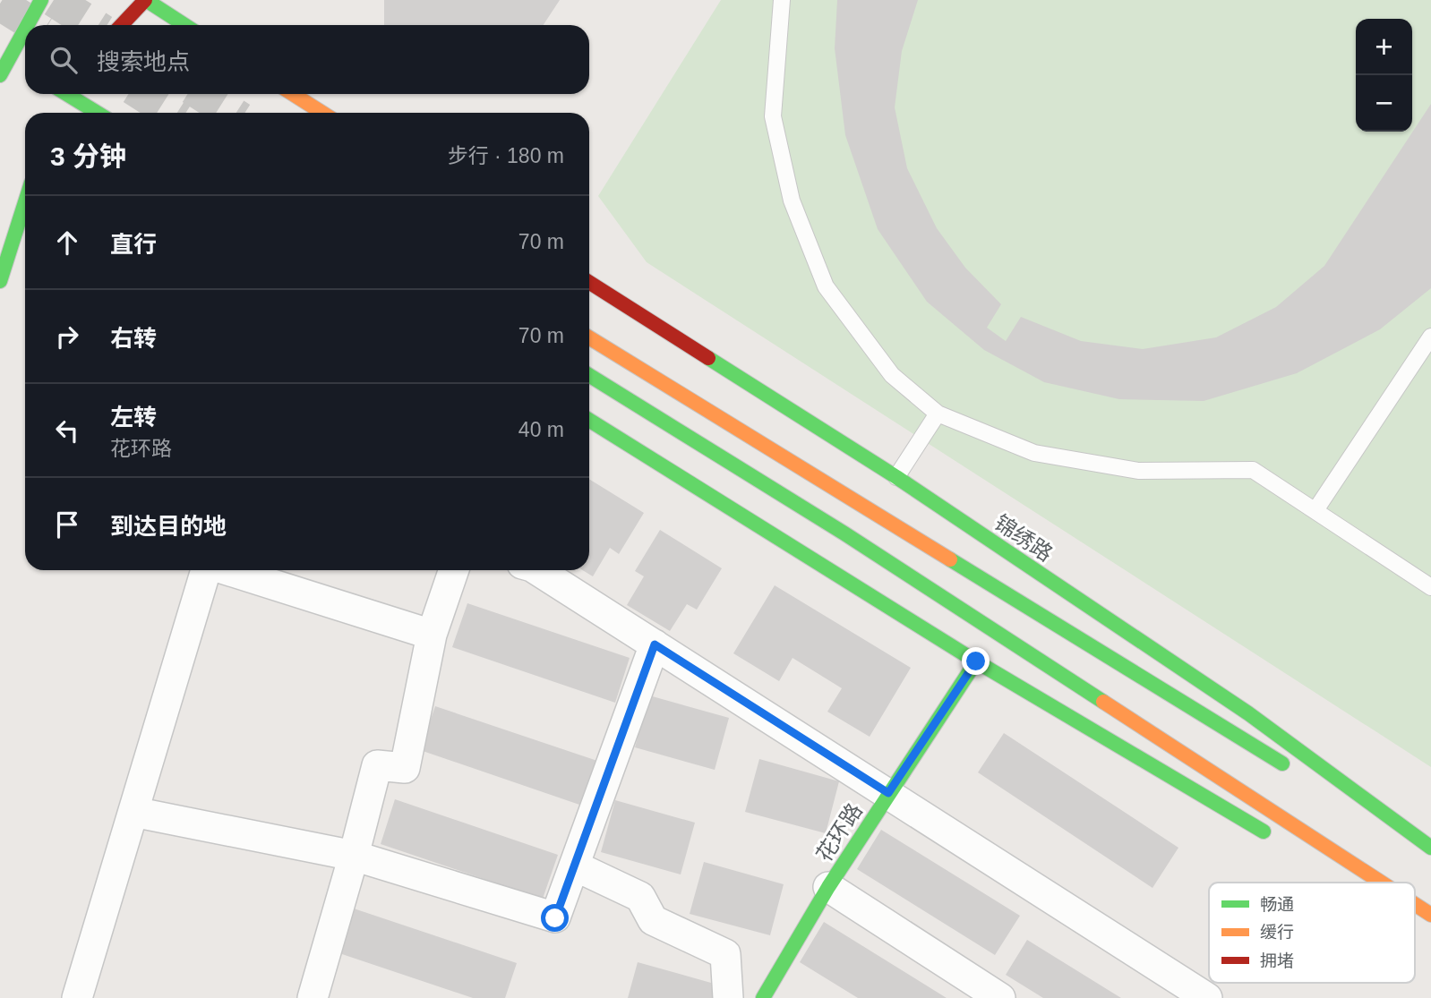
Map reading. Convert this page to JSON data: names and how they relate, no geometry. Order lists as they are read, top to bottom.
{
  "streets": {
    "main road": ["锦绣路", "花环路"]
  },
  "legend": ["畅通", "缓行", "拥堵"],
  "page": {
    "map_buttons": ["+", "−"],
    "search": "搜索地点",
    "heading": ["3 分钟", "步行 · 180 m"],
    "list": [
      ["直行", "70 m"],
      ["右转", "70 m"],
      ["左转", "花环路", "40 m"],
      "到达目的地"
    ]
  }
}
